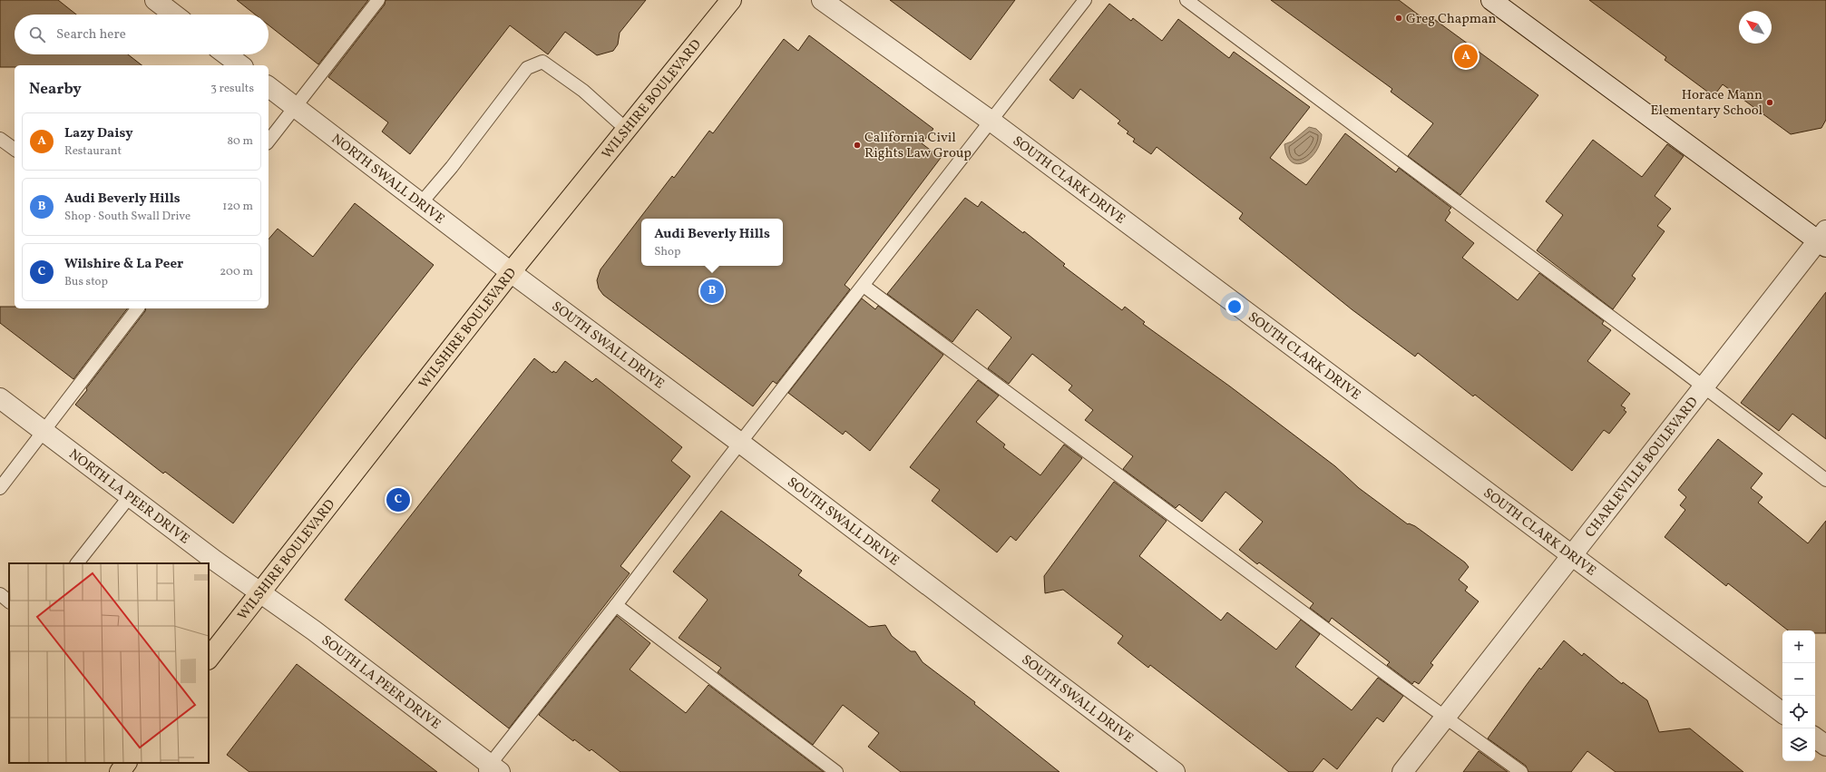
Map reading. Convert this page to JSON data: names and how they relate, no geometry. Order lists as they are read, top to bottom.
{
  "streets": {
    "main road": ["WILSHIRE BOULEVARD"],
    "street": [
      "NORTH SWALL DRIVE",
      "SOUTH CLARK DRIVE",
      "SOUTH SWALL DRIVE",
      "CHARLEVILLE BOULEVARD",
      "NORTH LA PEER DRIVE",
      "SOUTH LA PEER DRIVE"
    ]
  },
  "crossings": [
    ["WILSHIRE BOULEVARD", "NORTH SWALL DRIVE"],
    ["WILSHIRE BOULEVARD", "SOUTH SWALL DRIVE"],
    ["WILSHIRE BOULEVARD", "NORTH LA PEER DRIVE"],
    ["WILSHIRE BOULEVARD", "SOUTH LA PEER DRIVE"],
    ["NORTH SWALL DRIVE", "SOUTH SWALL DRIVE"],
    ["SOUTH CLARK DRIVE", "CHARLEVILLE BOULEVARD"],
    ["NORTH LA PEER DRIVE", "SOUTH LA PEER DRIVE"]
  ],
  "places": ["Greg Chapman", "Horace Mann Elementary School", "California Civil Rights Law Group"],
  "north": "top left",
  "page": {
    "search": "Search here",
    "pins": ["A", "B", "C"],
    "heading": ["Nearby", "3 results"],
    "list": [
      {
        "mark": "A",
        "name": "Lazy Daisy",
        "note": "Restaurant",
        "value": "80 m"
      },
      {
        "mark": "B",
        "name": "Audi Beverly Hills",
        "note": "Shop · South Swall Drive",
        "value": "120 m"
      },
      {
        "mark": "C",
        "name": "Wilshire & La Peer",
        "note": "Bus stop",
        "value": "200 m"
      }
    ],
    "popup": ["Audi Beverly Hills", "Shop"],
    "map_buttons": ["+", "−"]
  }
}
